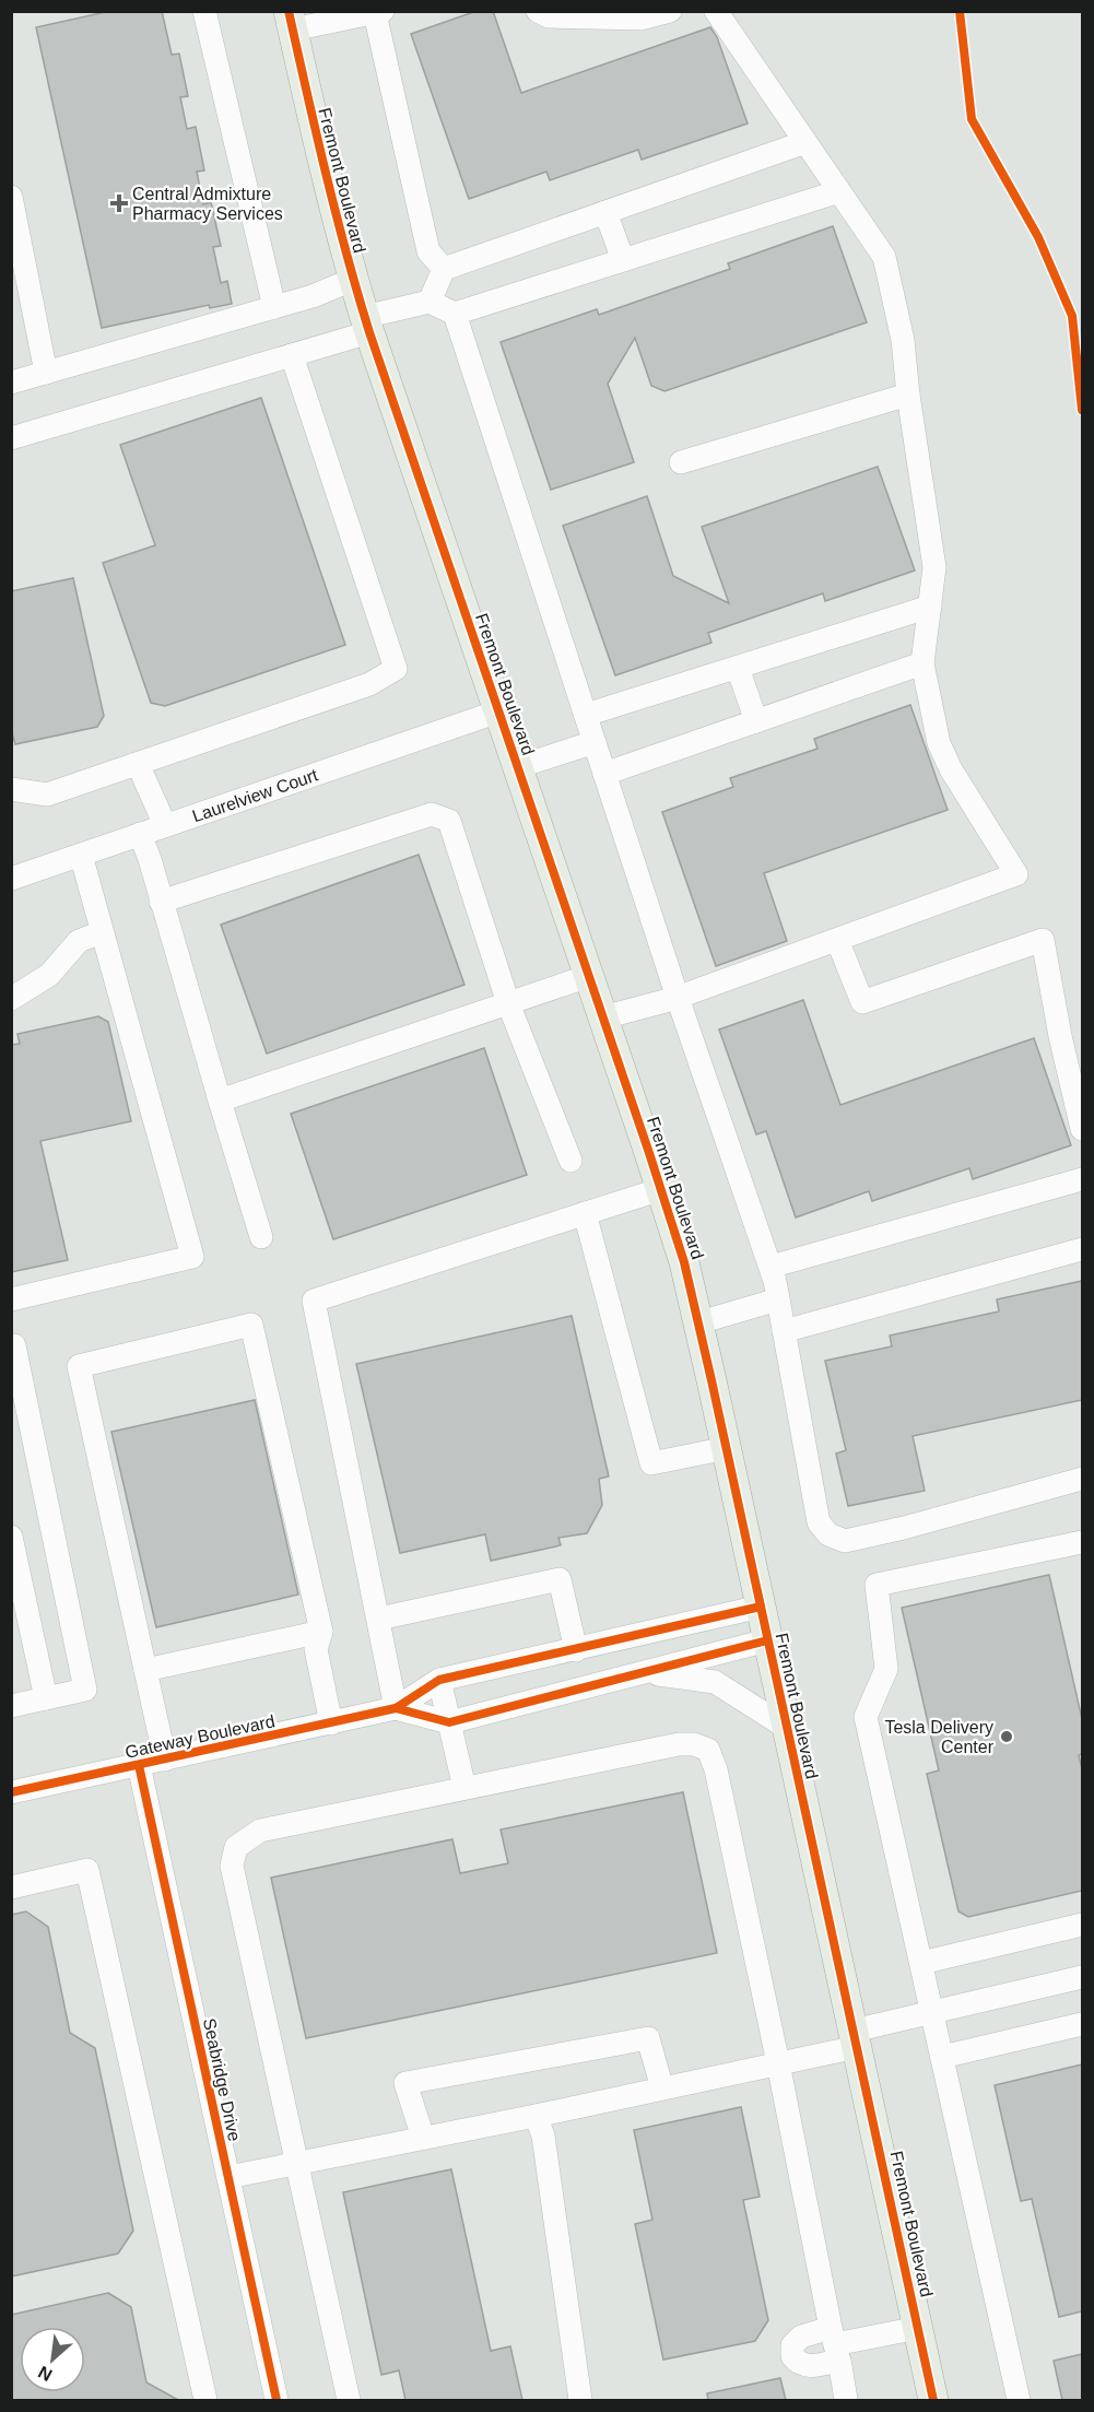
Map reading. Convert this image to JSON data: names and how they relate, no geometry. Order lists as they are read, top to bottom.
{
  "streets": {
    "main road": ["Fremont Boulevard"],
    "street": ["Laurelview Court", "Gateway Boulevard", "Seabridge Drive"]
  },
  "crossings": [
    ["Fremont Boulevard", "Laurelview Court"],
    ["Fremont Boulevard", "Gateway Boulevard"],
    ["Gateway Boulevard", "Seabridge Drive"]
  ],
  "places": {
    "health": ["Central Admixture Pharmacy Services"],
    "other": ["Tesla Delivery Center"]
  },
  "north": "bottom left"
}
